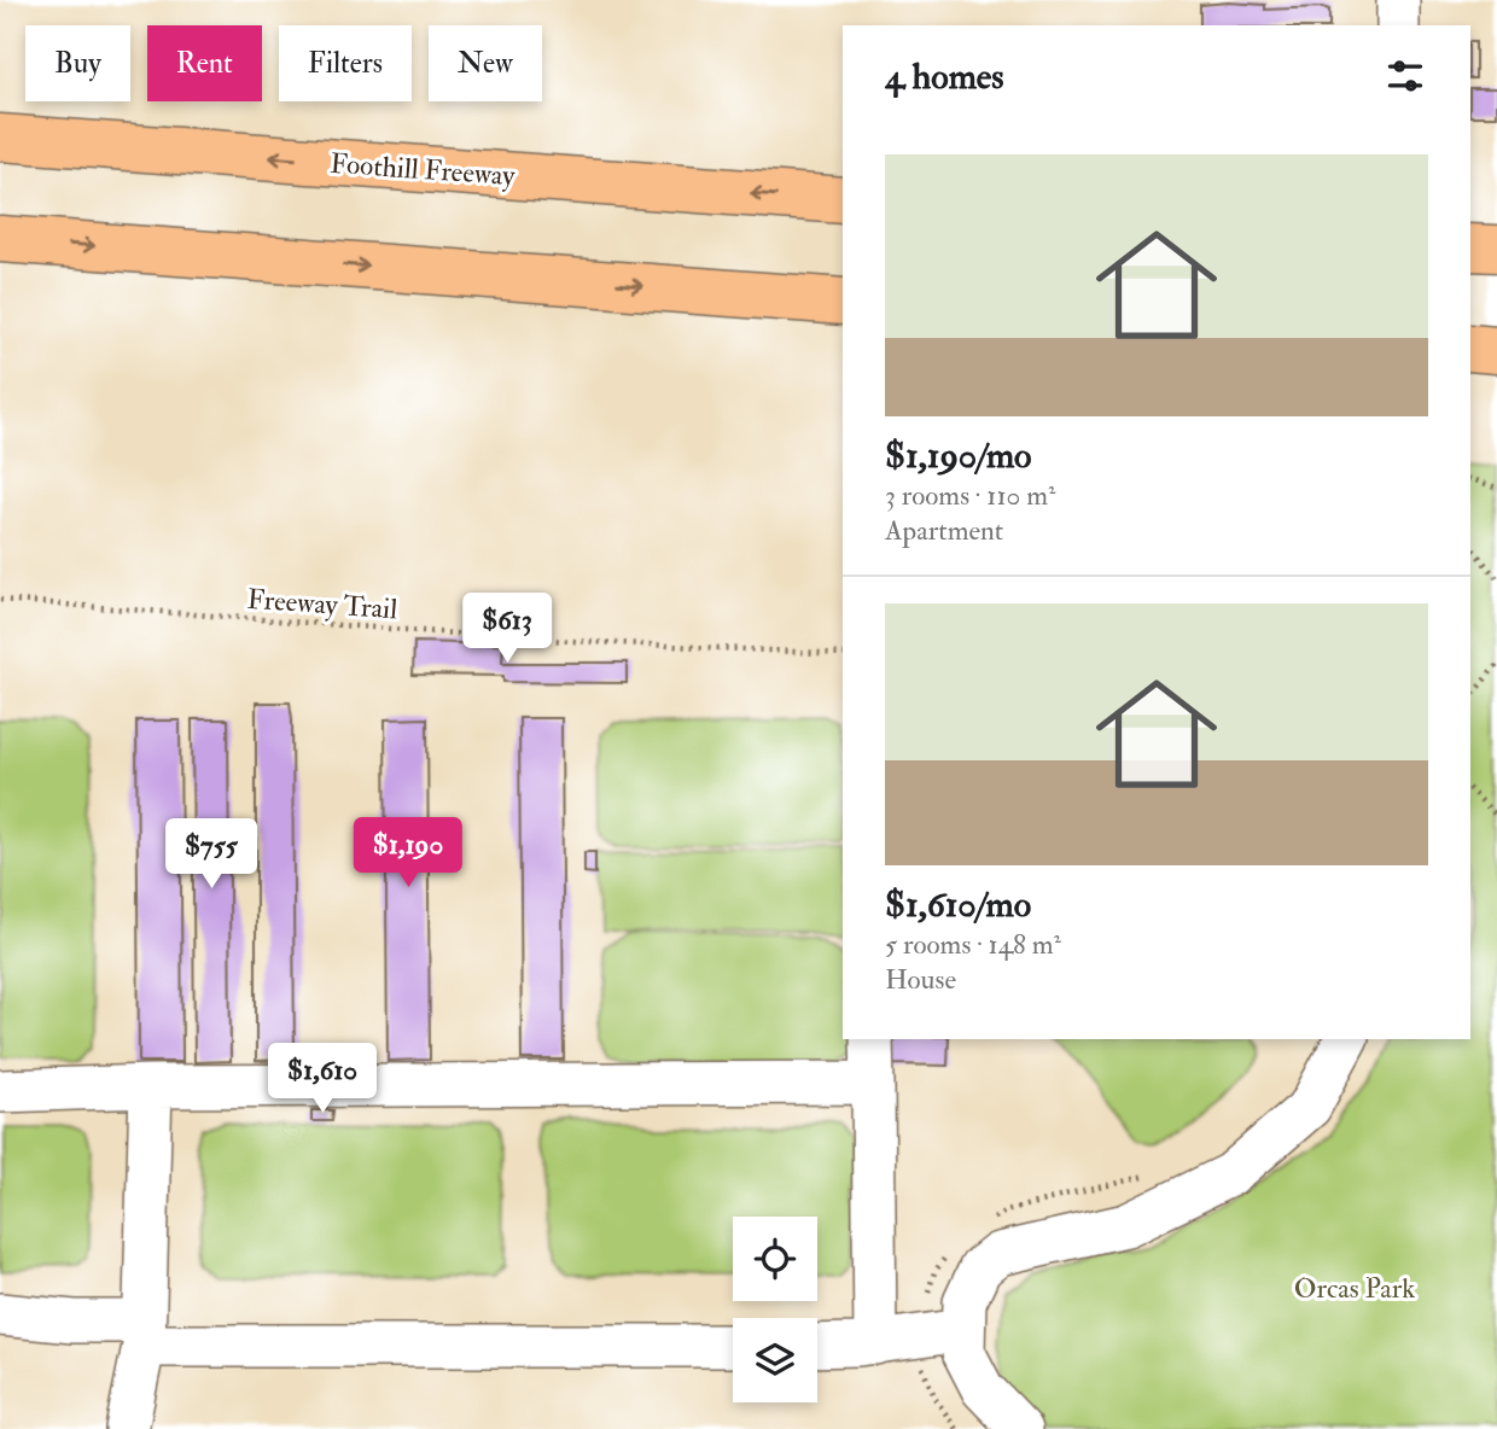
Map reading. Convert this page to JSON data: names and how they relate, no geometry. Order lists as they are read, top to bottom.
{
  "streets": {
    "highway": ["Foothill Freeway"],
    "path": ["Freeway Trail"]
  },
  "parks": ["Orcas Park"],
  "page": {
    "chip": [
      "Buy",
      "Rent",
      "Filters",
      "New"
    ],
    "heading": "4 homes",
    "list": [
      {
        "name": "$1,190/mo",
        "note": "3 rooms · 110 m² · Apartment"
      },
      {
        "name": "$1,610/mo",
        "note": "5 rooms · 148 m² · House"
      }
    ],
    "price": [
      "$613",
      "$1,190",
      "$755",
      "$1,610"
    ]
  }
}
